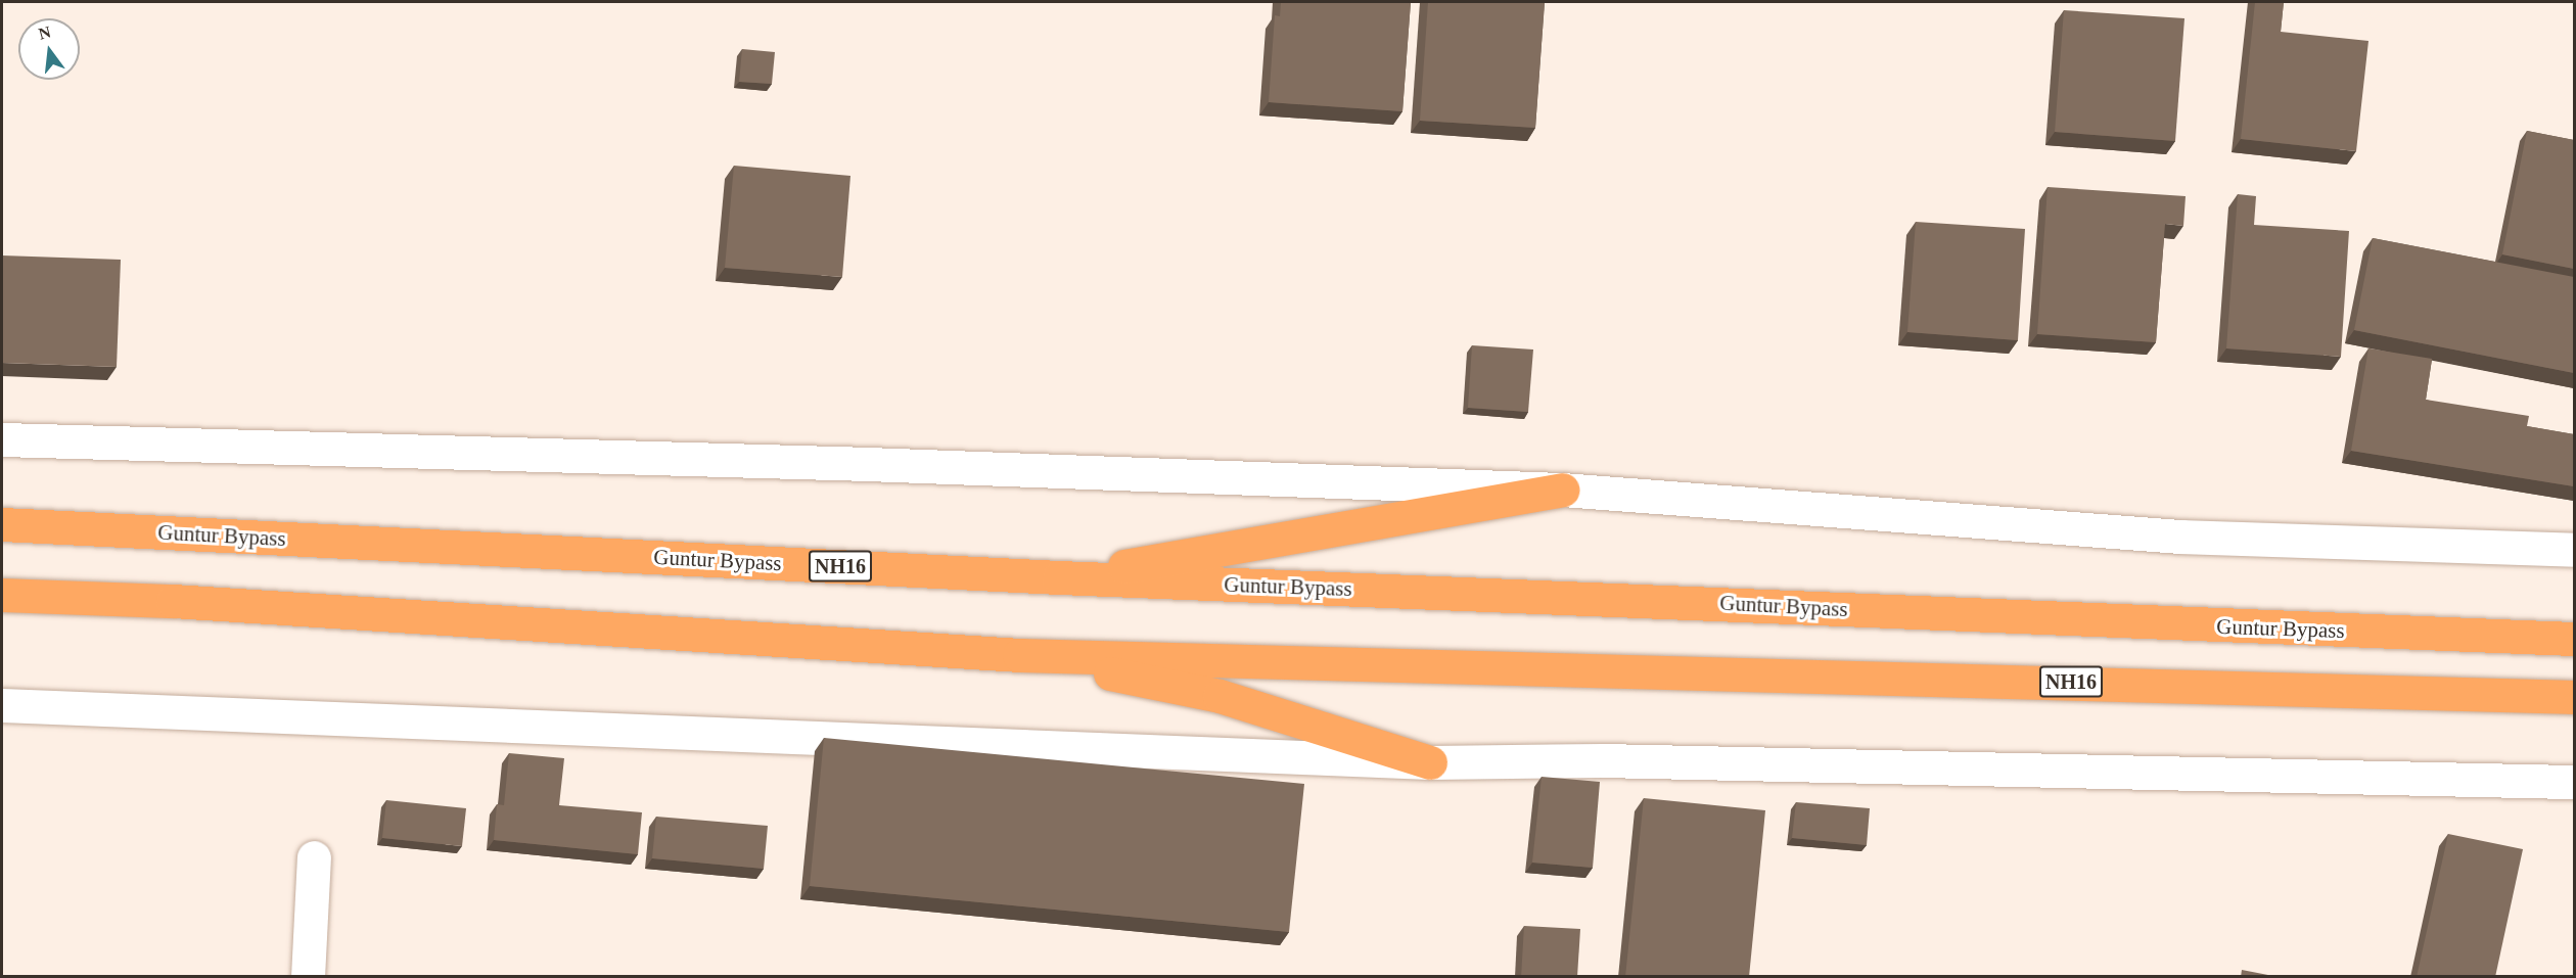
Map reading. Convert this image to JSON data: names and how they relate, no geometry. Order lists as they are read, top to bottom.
{
  "streets": {
    "highway": ["Guntur Bypass", "NH16"]
  },
  "north": "top"
}
